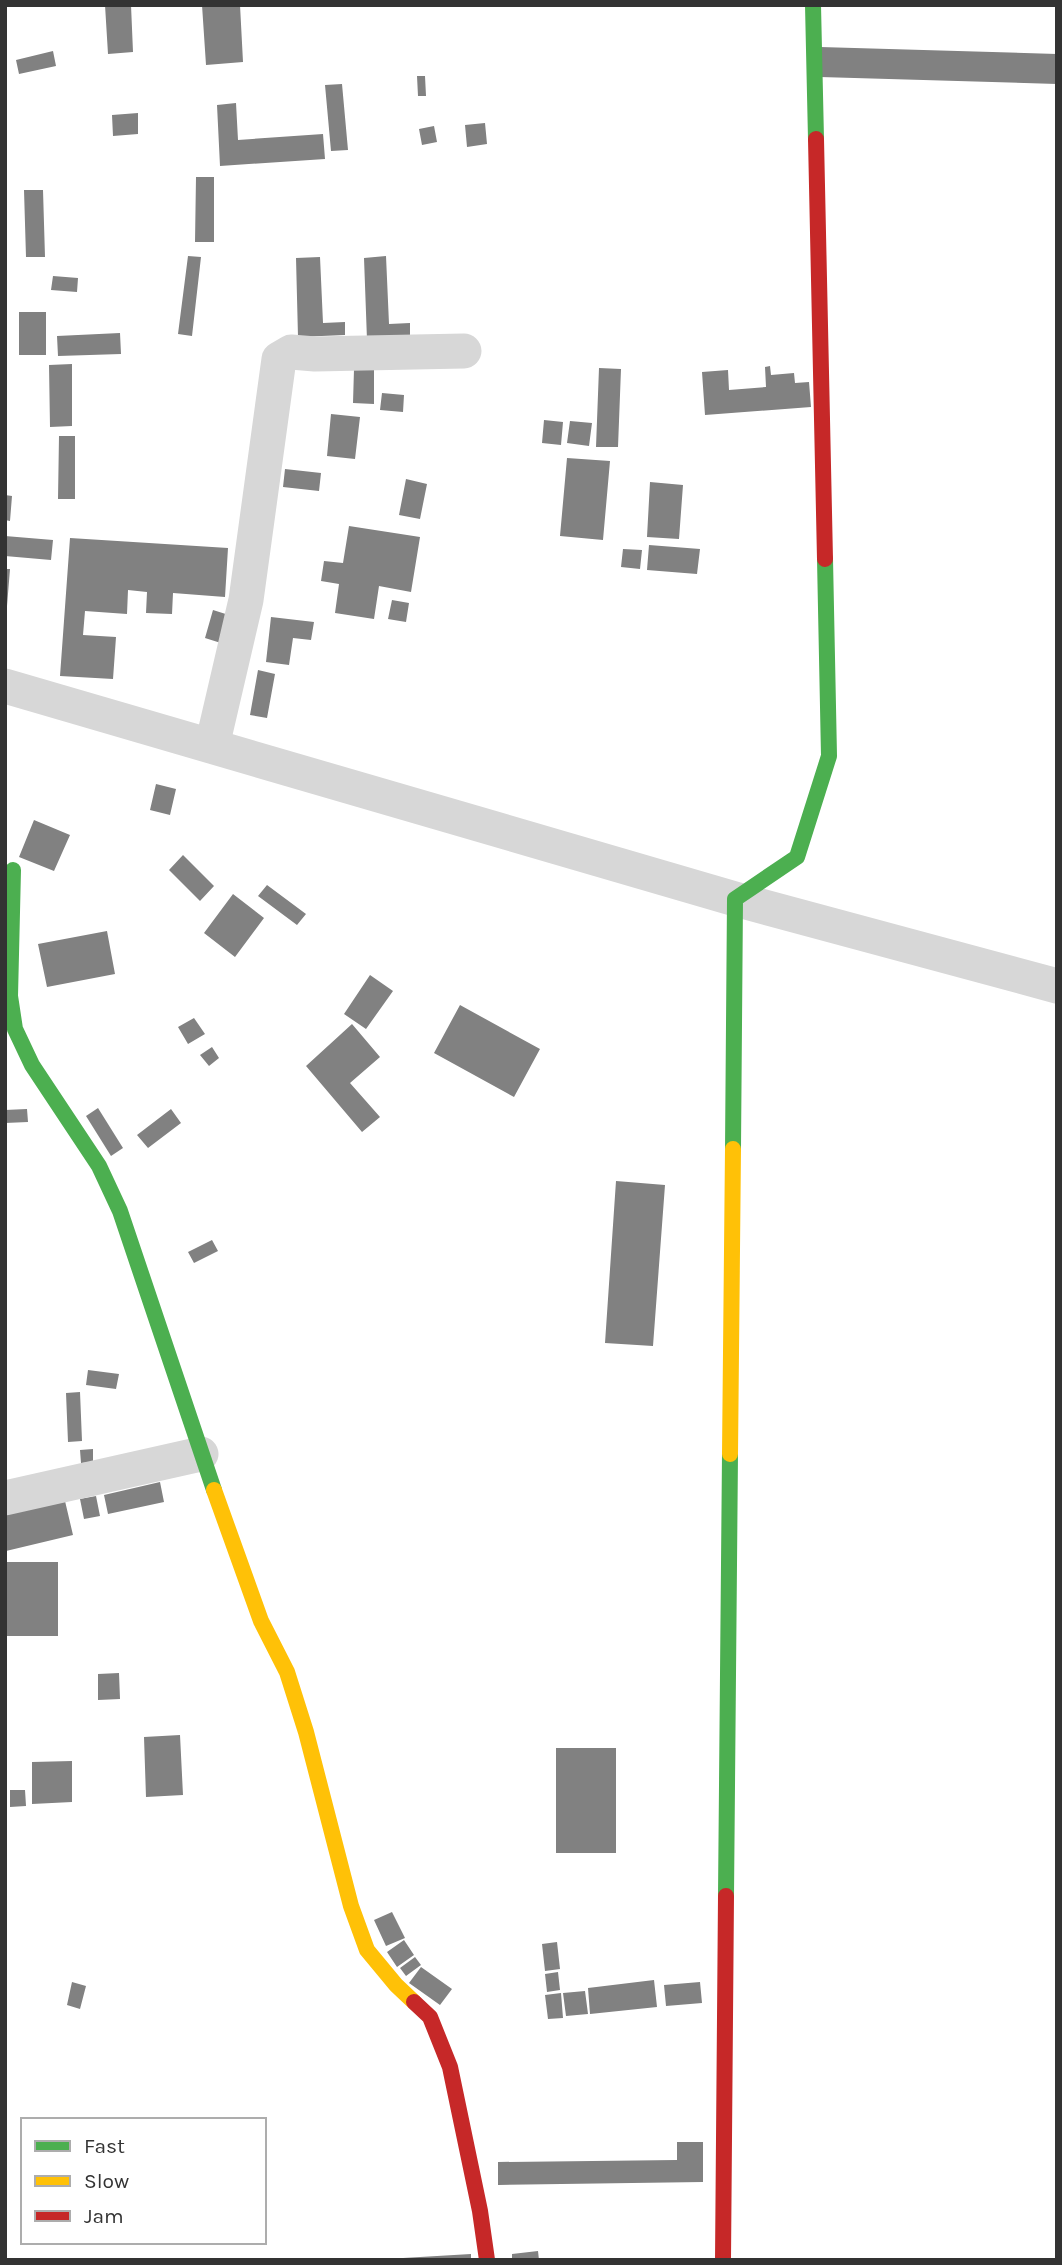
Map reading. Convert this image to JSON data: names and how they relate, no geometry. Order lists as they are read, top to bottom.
{
  "legend": ["Fast", "Slow", "Jam"]
}
